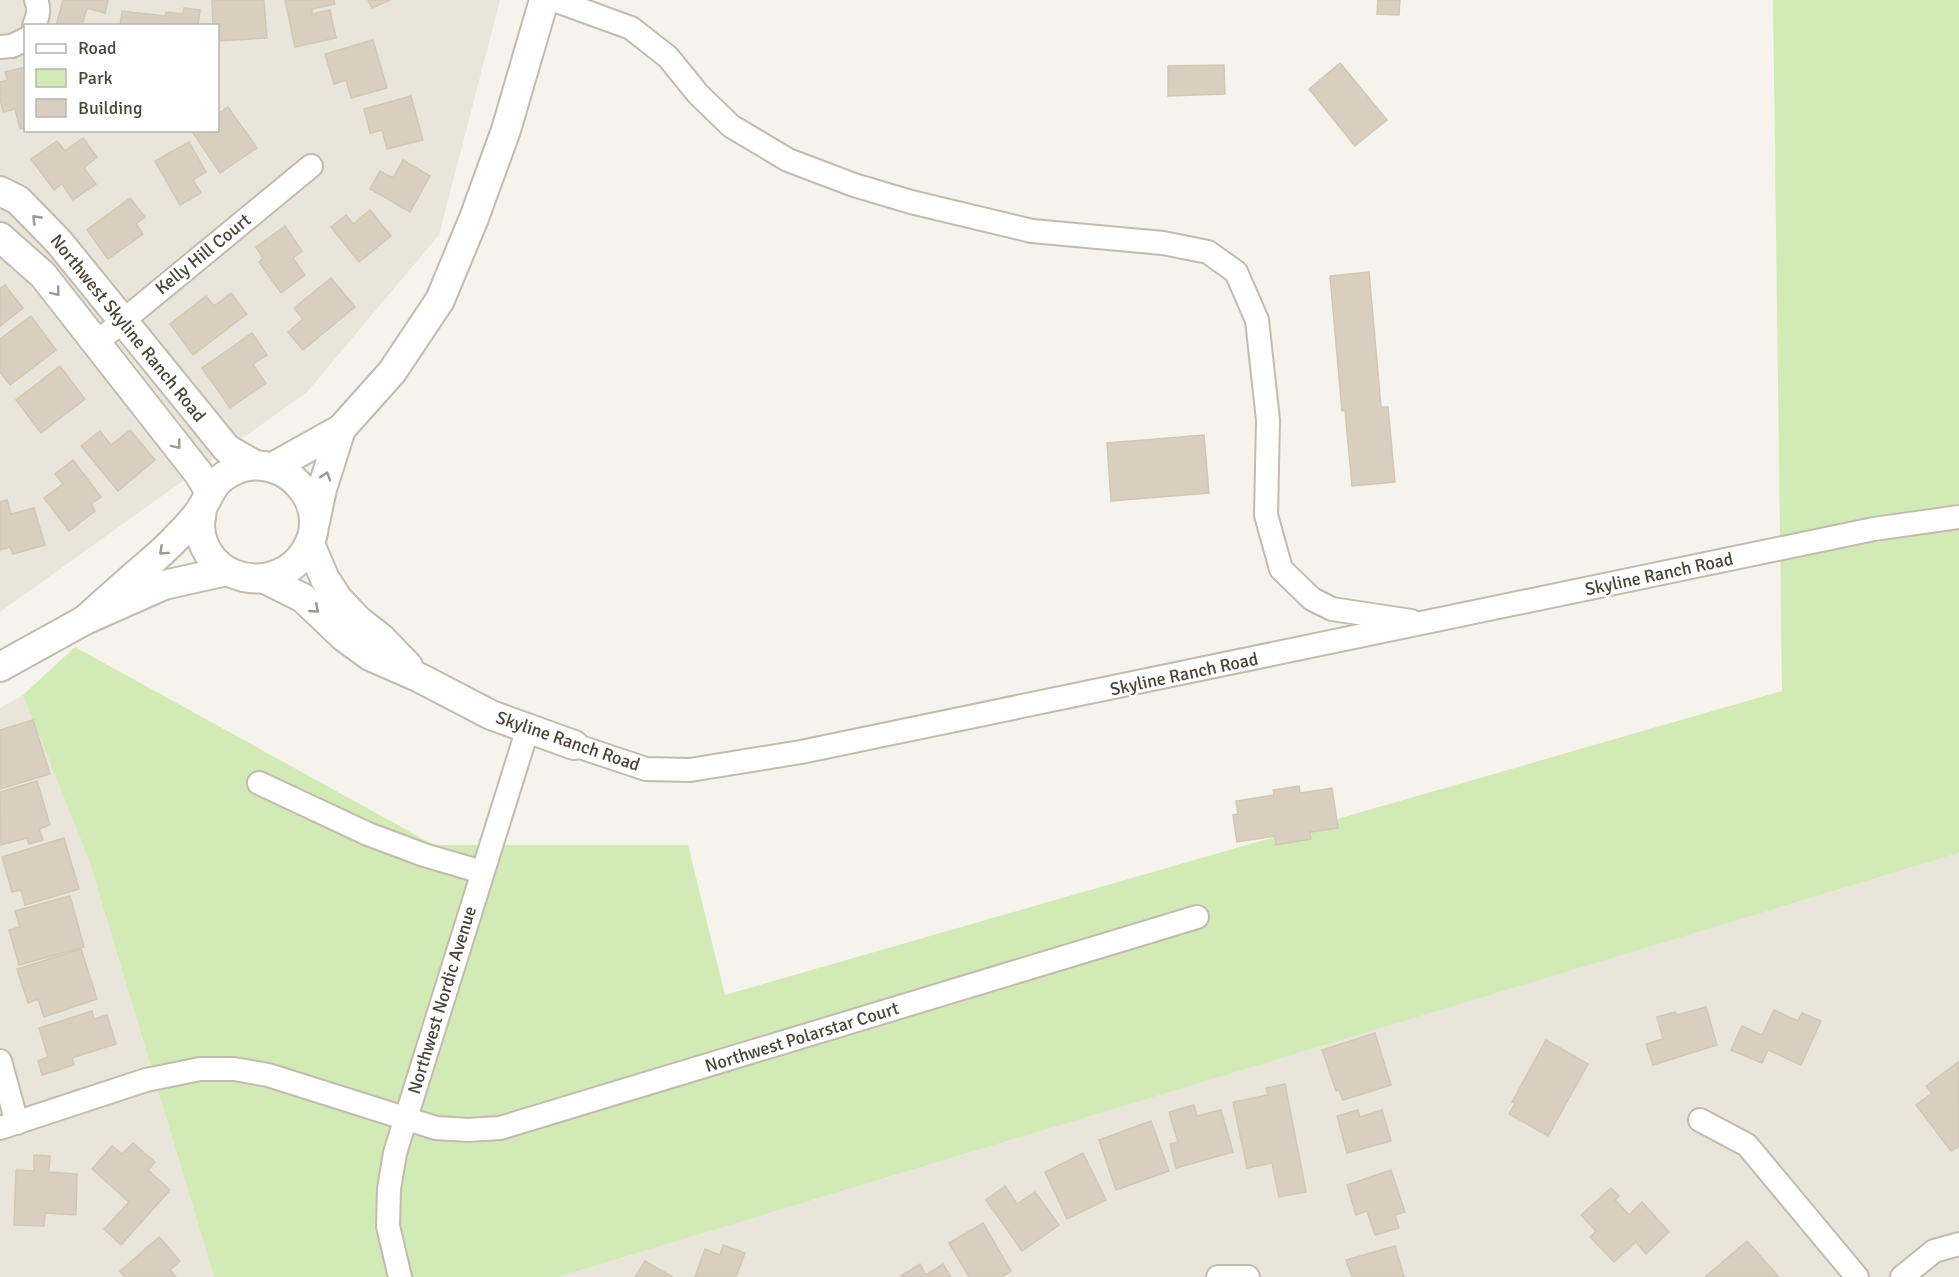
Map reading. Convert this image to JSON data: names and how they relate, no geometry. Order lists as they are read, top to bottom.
{
  "streets": {
    "street": [
      "Kelly Hill Court",
      "Northwest Skyline Ranch Road",
      "Skyline Ranch Road",
      "Northwest Nordic Avenue",
      "Northwest Polarstar Court"
    ]
  },
  "crossings": [
    ["Kelly Hill Court", "Northwest Skyline Ranch Road"],
    ["Northwest Skyline Ranch Road", "Skyline Ranch Road"],
    ["Skyline Ranch Road", "Northwest Nordic Avenue"],
    ["Northwest Nordic Avenue", "Northwest Polarstar Court"]
  ],
  "legend": ["Road", "Park", "Building"]
}
